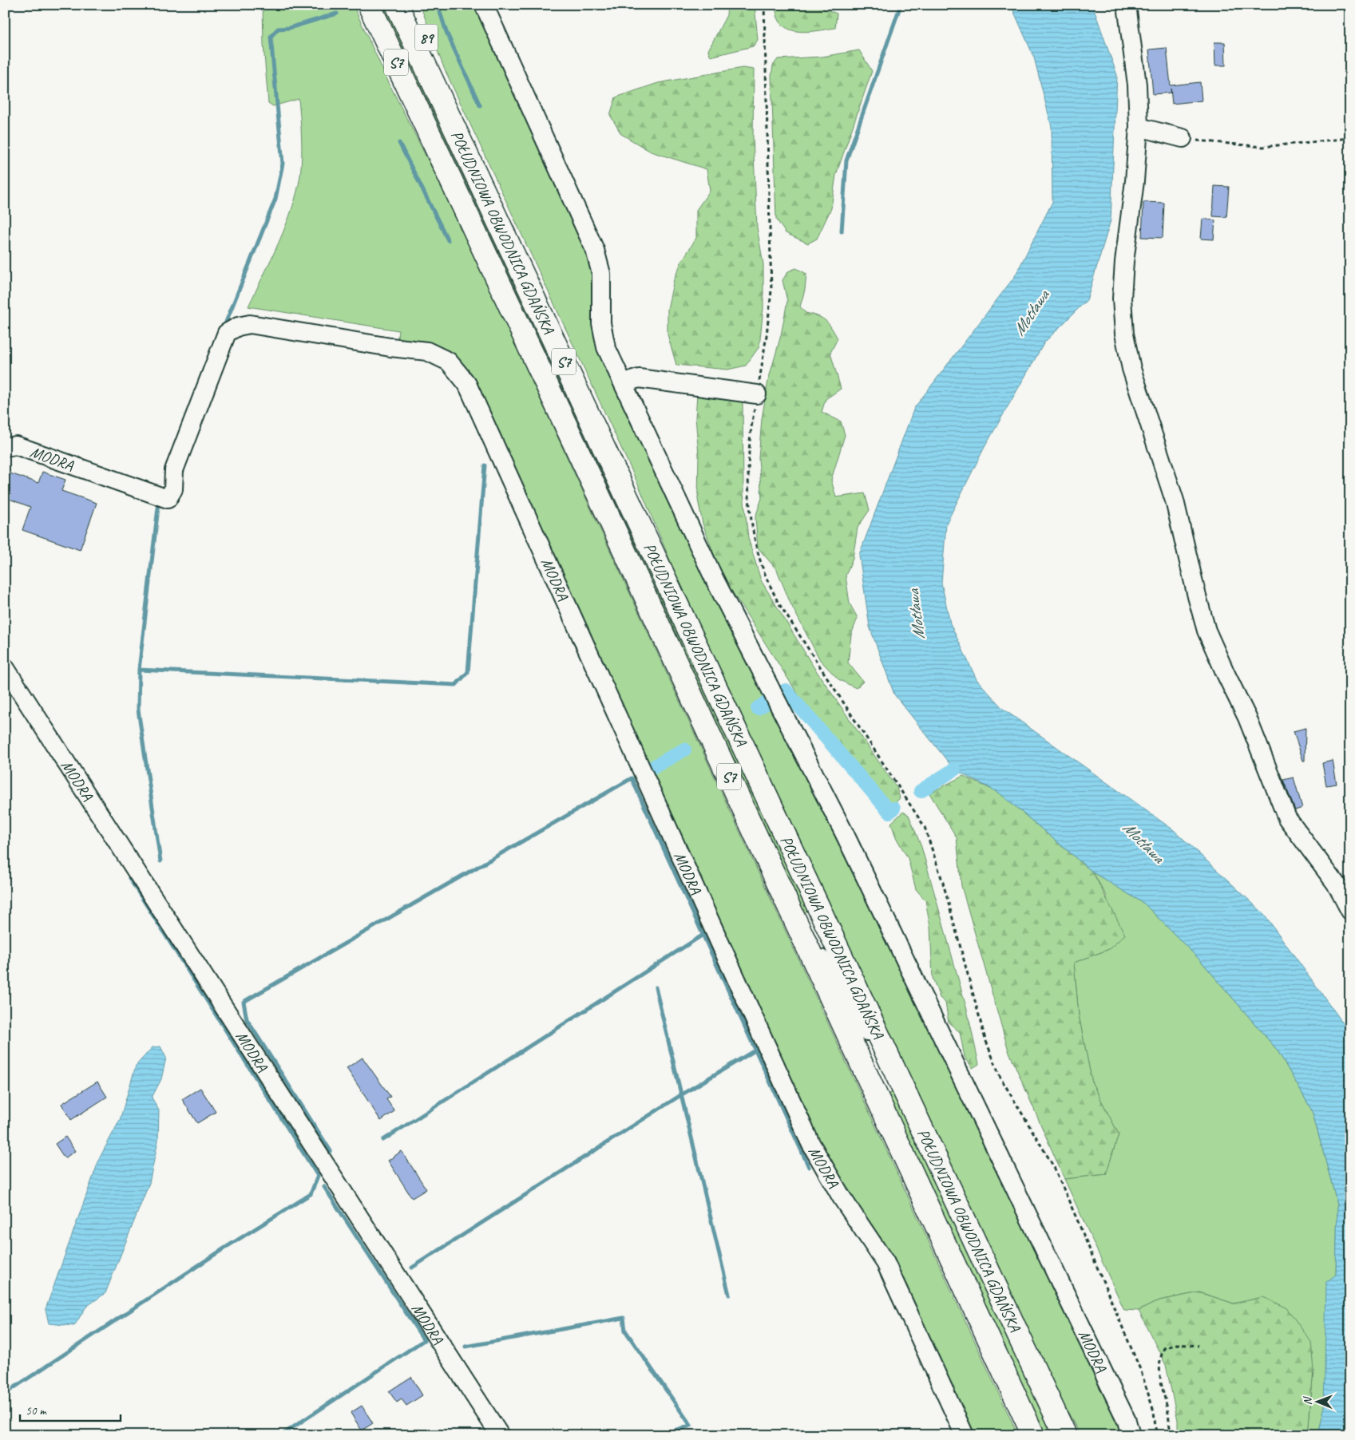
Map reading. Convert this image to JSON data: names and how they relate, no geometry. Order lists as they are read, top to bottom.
{
  "streets": {
    "highway": ["89", "S7", "POŁUDNIOWA OBWODNICA GDAŃSKA"],
    "street": ["MODRA"]
  },
  "crossings": [
    ["89", "POŁUDNIOWA OBWODNICA GDAŃSKA"]
  ],
  "water": ["Motława"],
  "scale_bar": "50 m",
  "north": "left"
}
